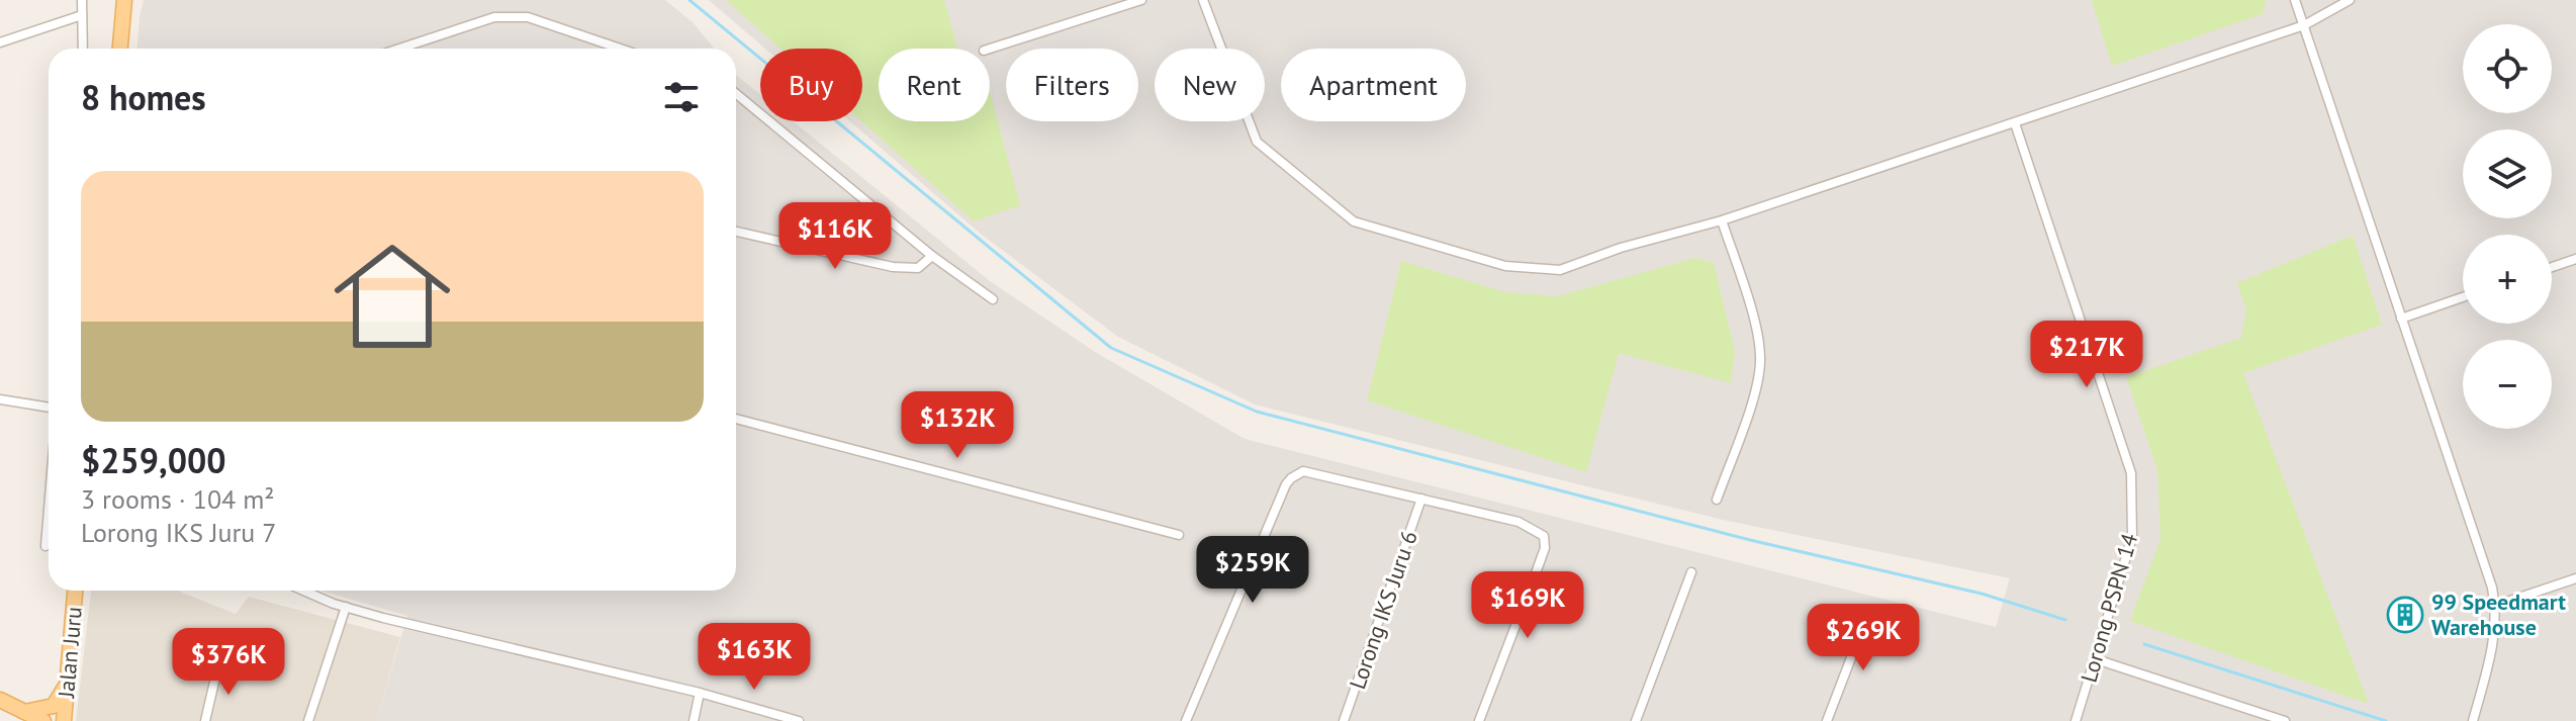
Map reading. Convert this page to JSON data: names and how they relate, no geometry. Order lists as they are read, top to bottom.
{
  "streets": {
    "main road": ["Jalan Juru"],
    "street": ["Lorong PSPN 14", "Lorong IKS Juru 6"]
  },
  "places": {
    "building": ["99 Speedmart Warehouse"]
  },
  "page": {
    "map_buttons": ["+", "−"],
    "chip": [
      "Buy",
      "Rent",
      "Filters",
      "New",
      "Apartment"
    ],
    "heading": "8 homes",
    "list": [
      {
        "name": "$259,000",
        "note": "3 rooms · 104 m² · Lorong IKS Juru 7"
      }
    ],
    "price": [
      "$116K",
      "$217K",
      "$132K",
      "$259K",
      "$169K",
      "$269K",
      "$163K",
      "$376K"
    ]
  }
}
